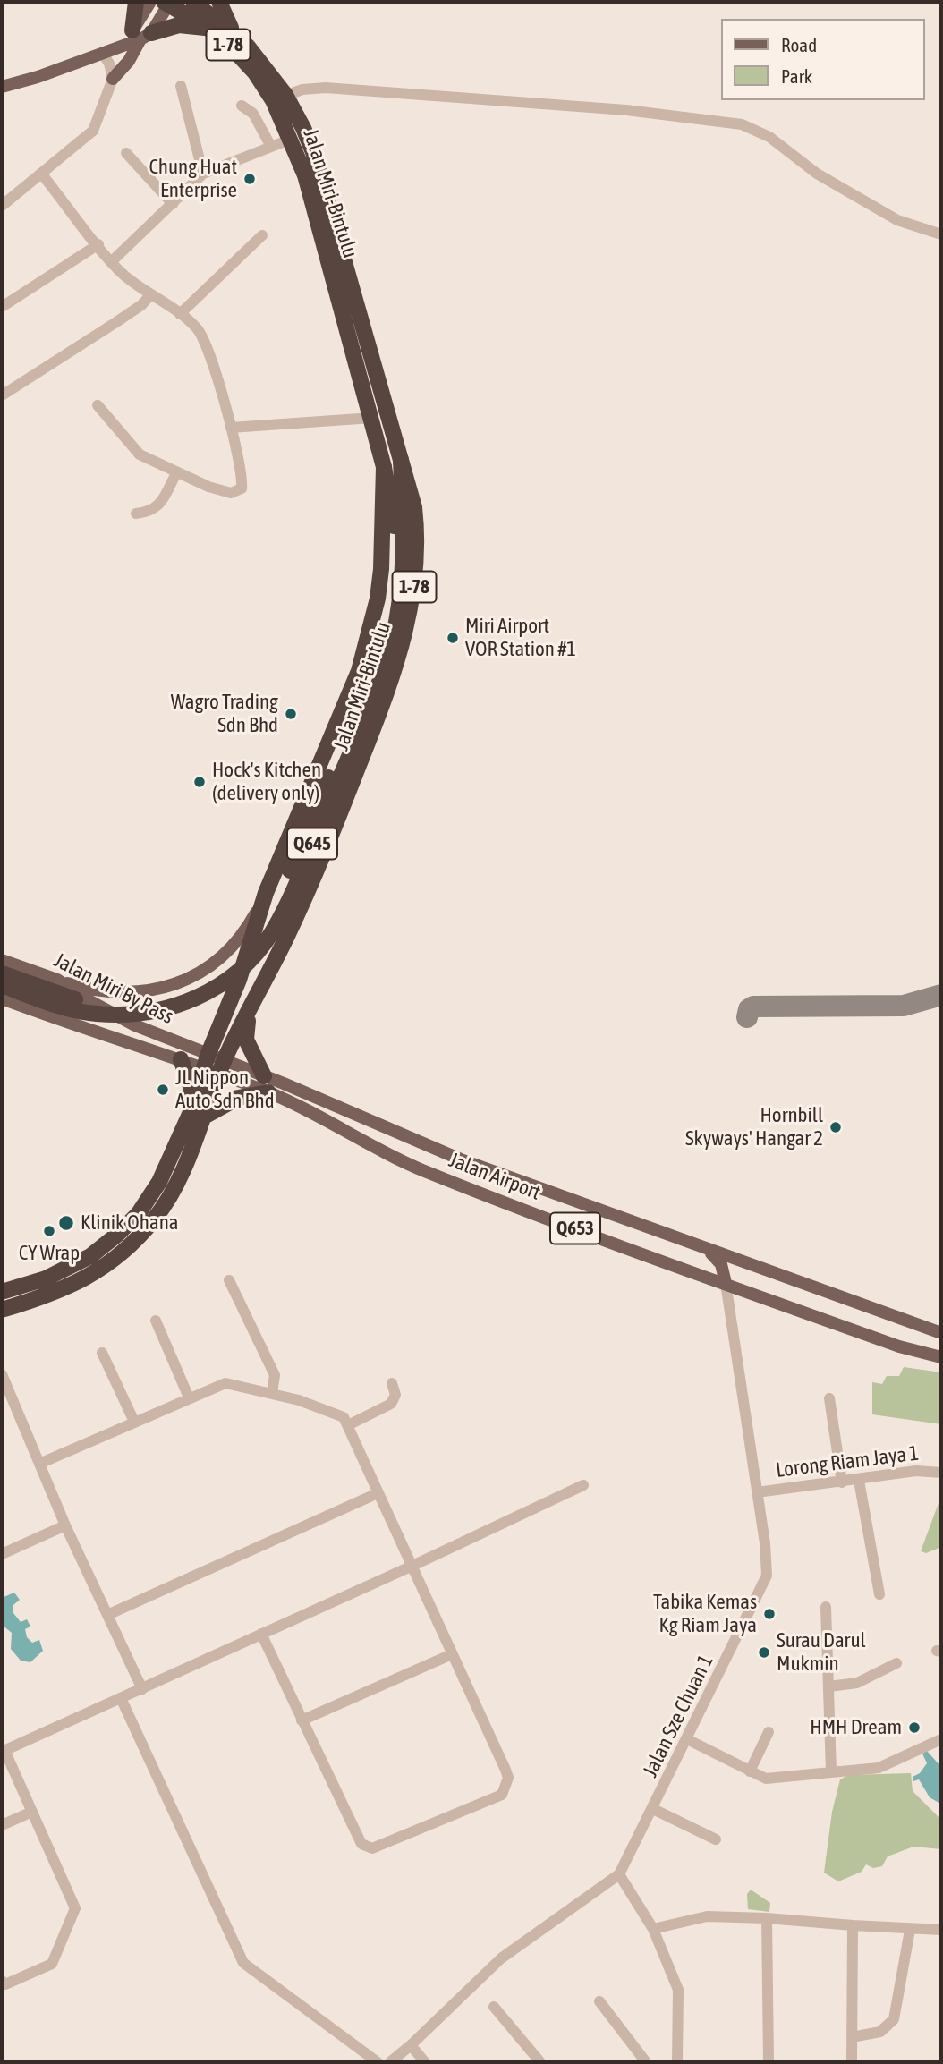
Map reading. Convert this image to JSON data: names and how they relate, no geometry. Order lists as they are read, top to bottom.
{
  "streets": {
    "highway": ["1-78", "Jalan Miri-Bintulu", "Q645"],
    "main road": ["Jalan Miri By Pass", "Jalan Airport", "Q653"],
    "street": ["Lorong Riam Jaya 1", "Jalan Sze Chuan 1"]
  },
  "crossings": [
    ["Jalan Miri-Bintulu", "Q645"],
    ["Jalan Miri-Bintulu", "Jalan Miri By Pass"],
    ["Jalan Miri-Bintulu", "Jalan Airport"],
    ["Jalan Miri-Bintulu", "Q653"],
    ["Jalan Miri By Pass", "Q653"],
    ["Jalan Airport", "Q653"],
    ["Jalan Airport", "Jalan Sze Chuan 1"],
    ["Lorong Riam Jaya 1", "Jalan Sze Chuan 1"]
  ],
  "places": [
    "Chung Huat Enterprise",
    "Miri Airport VOR Station #1",
    "Wagro Trading Sdn Bhd",
    "Hock's Kitchen (delivery only)",
    "JL Nippon Auto Sdn Bhd",
    "Hornbill Skyways' Hangar 2",
    "Klinik Ohana",
    "CY Wrap",
    "Tabika Kemas Kg Riam Jaya",
    "Surau Darul Mukmin",
    "HMH Dream"
  ],
  "legend": ["Road", "Park"]
}
